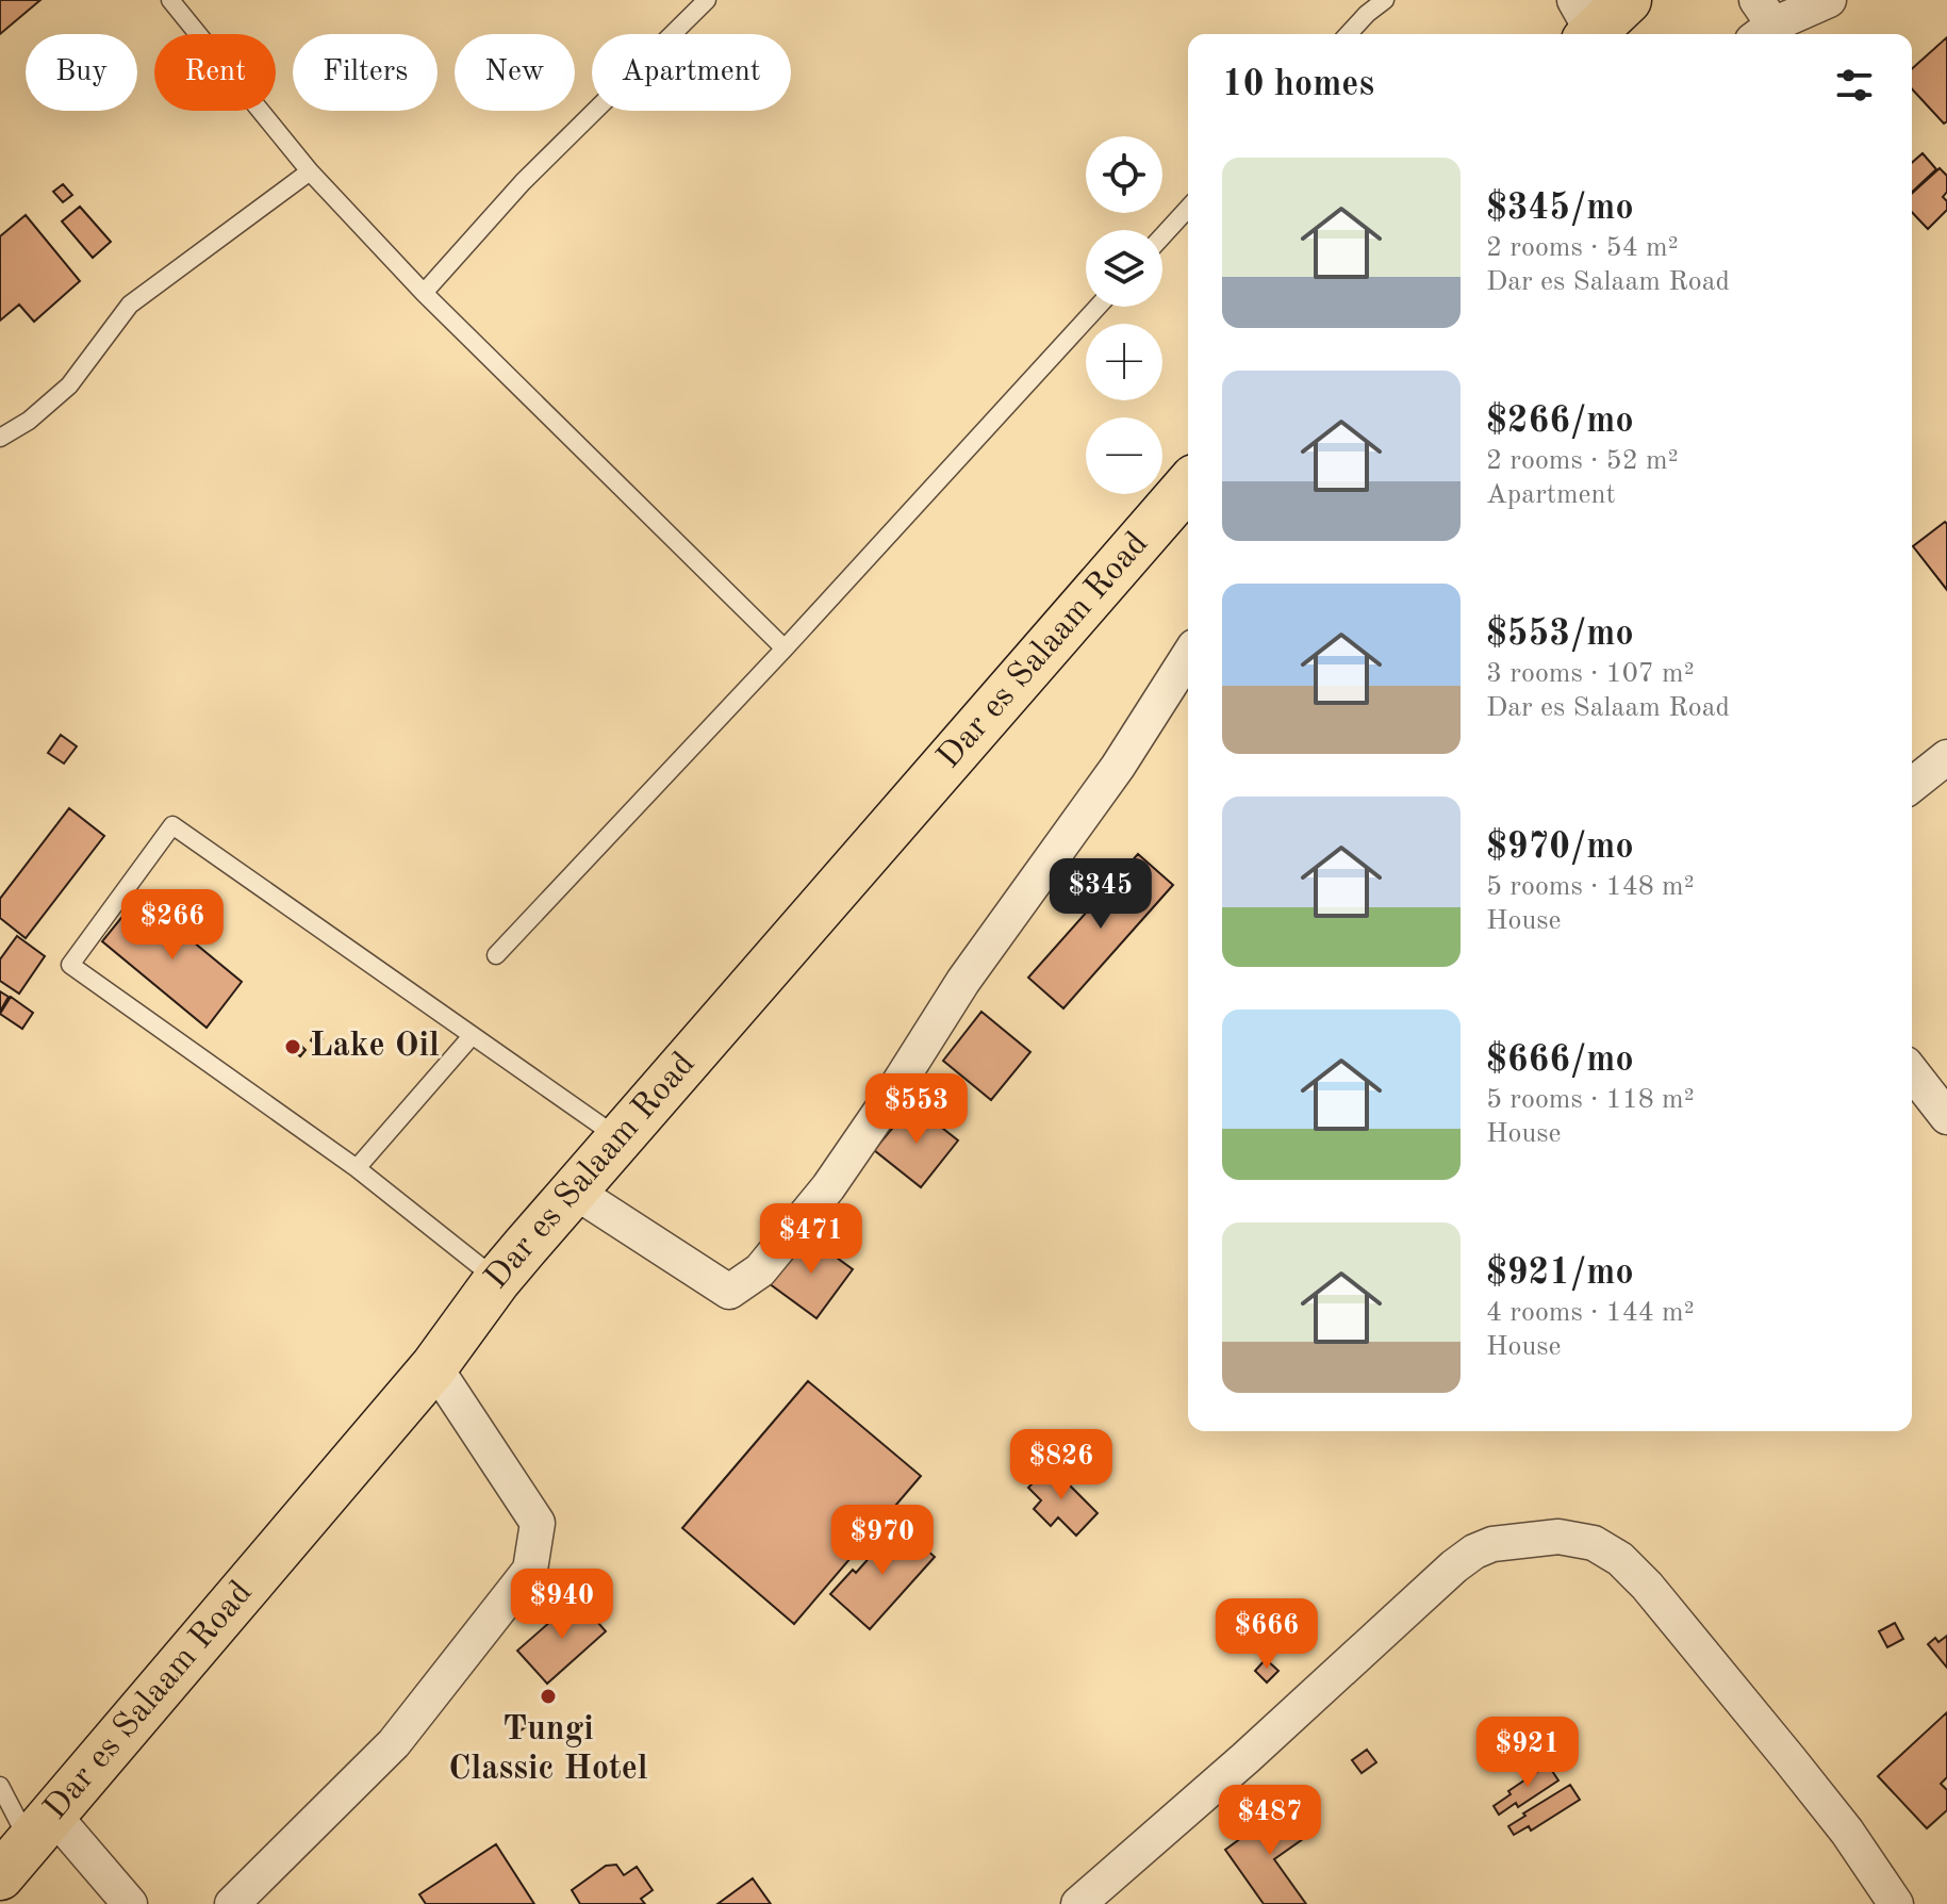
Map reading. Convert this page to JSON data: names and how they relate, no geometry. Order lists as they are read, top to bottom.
{
  "streets": {
    "highway": ["Dar es Salaam Road"]
  },
  "places": ["Lake Oil", "Tungi Classic Hotel"],
  "page": {
    "chip": [
      "Buy",
      "Rent",
      "Filters",
      "New",
      "Apartment"
    ],
    "heading": "10 homes",
    "map_buttons": ["+", "−"],
    "list": [
      {
        "name": "$345/mo",
        "note": "2 rooms · 54 m² · Dar es Salaam Road"
      },
      {
        "name": "$266/mo",
        "note": "2 rooms · 52 m² · Apartment"
      },
      {
        "name": "$553/mo",
        "note": "3 rooms · 107 m² · Dar es Salaam Road"
      },
      {
        "name": "$970/mo",
        "note": "5 rooms · 148 m² · House"
      },
      {
        "name": "$666/mo",
        "note": "5 rooms · 118 m² · House"
      },
      {
        "name": "$921/mo",
        "note": "4 rooms · 144 m² · House"
      }
    ],
    "price": [
      "$345",
      "$266",
      "$553",
      "$471",
      "$826",
      "$970",
      "$940",
      "$666",
      "$921",
      "$487"
    ]
  }
}
